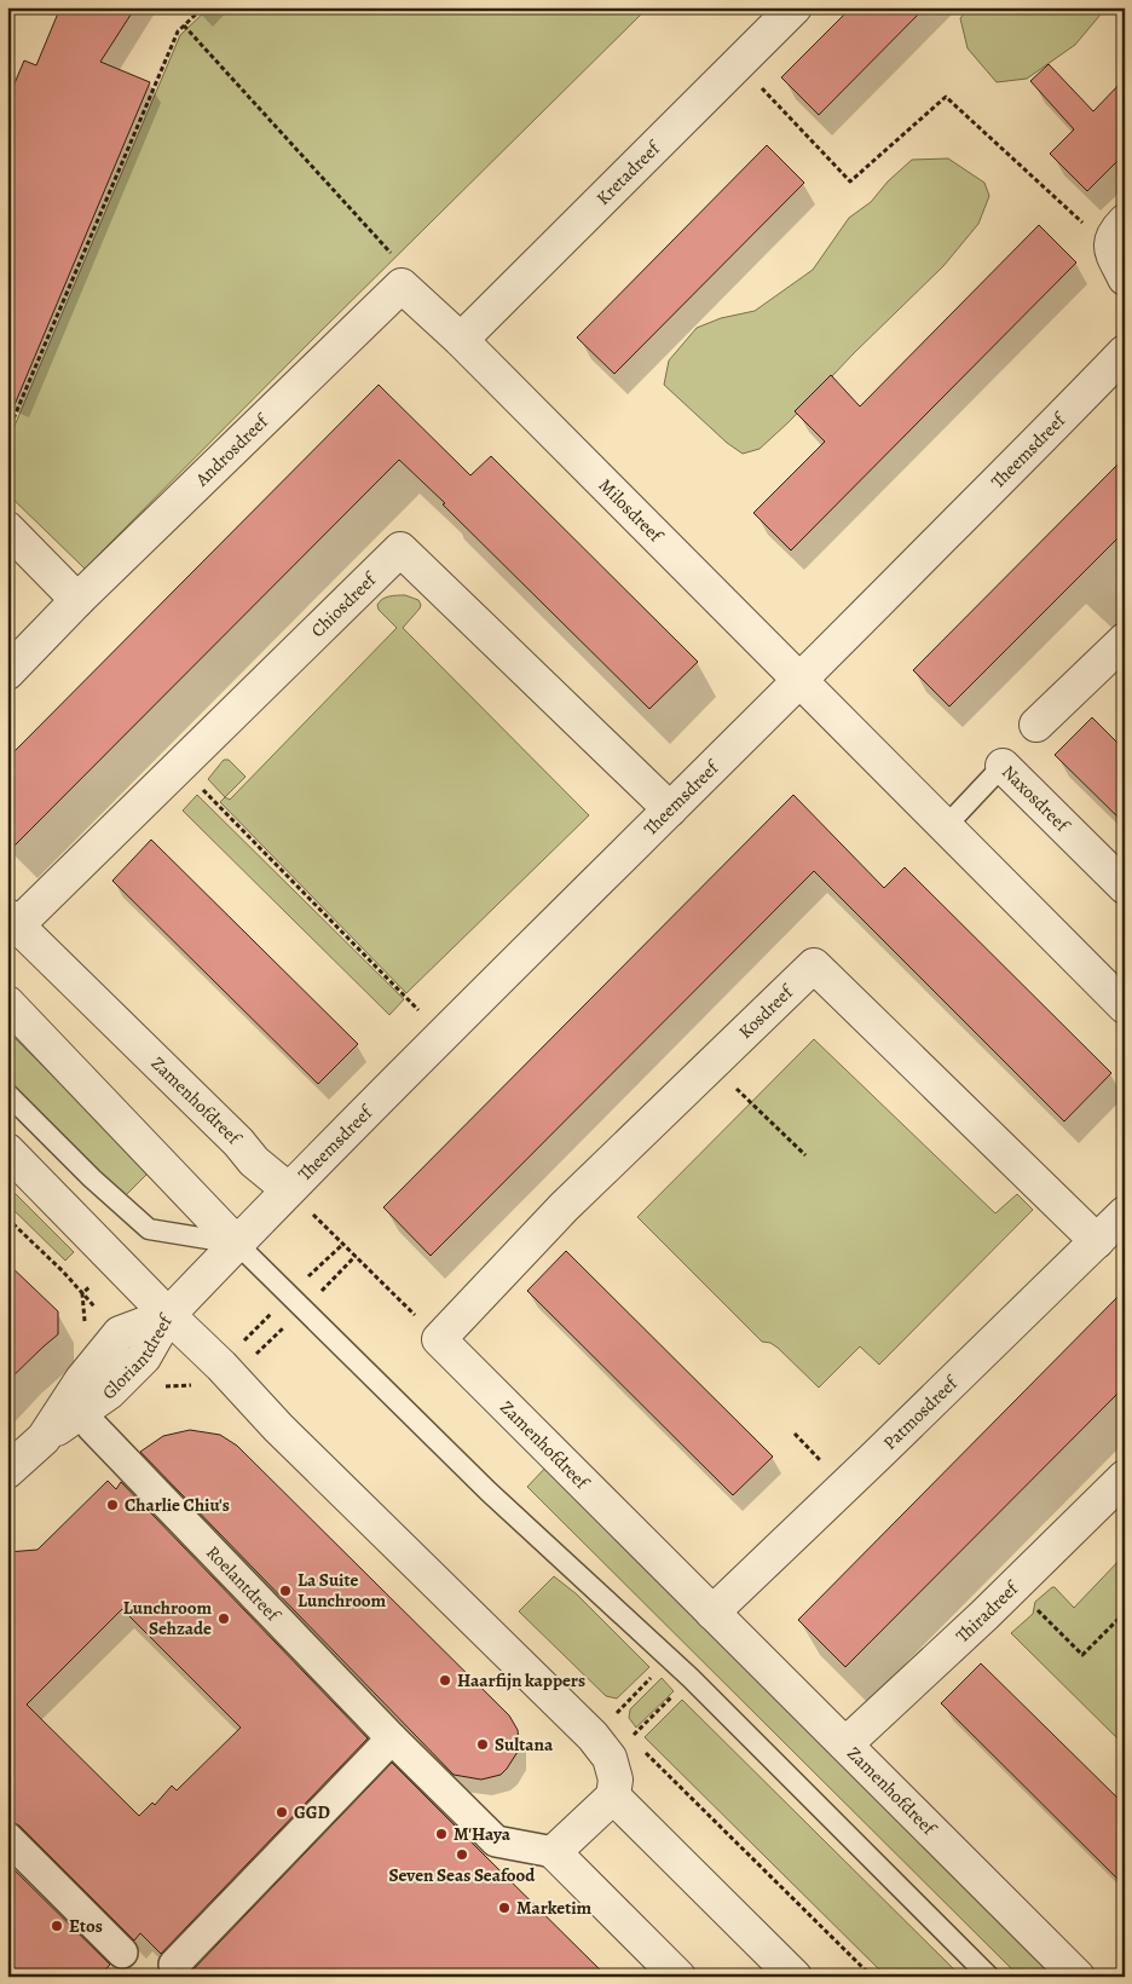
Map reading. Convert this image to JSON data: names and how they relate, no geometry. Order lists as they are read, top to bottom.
{
  "streets": {
    "street": [
      "Kretadreef",
      "Androsdreef",
      "Theemsdreef",
      "Milosdreef",
      "Chiosdreef",
      "Naxosdreef",
      "Kosdreef",
      "Zamenhofdreef",
      "Gloriantdreef",
      "Patmosdreef",
      "Roelantdreef",
      "Thiradreef"
    ]
  },
  "crossings": [
    ["Kretadreef", "Milosdreef"],
    ["Theemsdreef", "Milosdreef"],
    ["Theemsdreef", "Chiosdreef"],
    ["Theemsdreef", "Zamenhofdreef"],
    ["Chiosdreef", "Zamenhofdreef"],
    ["Kosdreef", "Zamenhofdreef"],
    ["Kosdreef", "Patmosdreef"],
    ["Zamenhofdreef", "Patmosdreef"],
    ["Zamenhofdreef", "Thiradreef"]
  ],
  "places": [
    "Charlie Chiu's",
    "La Suite Lunchroom",
    "Lunchroom Sehzade",
    "Haarfijn kappers",
    "Sultana",
    "GGD",
    "M'Haya",
    "Seven Seas Seafood",
    "Marketim",
    "Etos"
  ]
}
